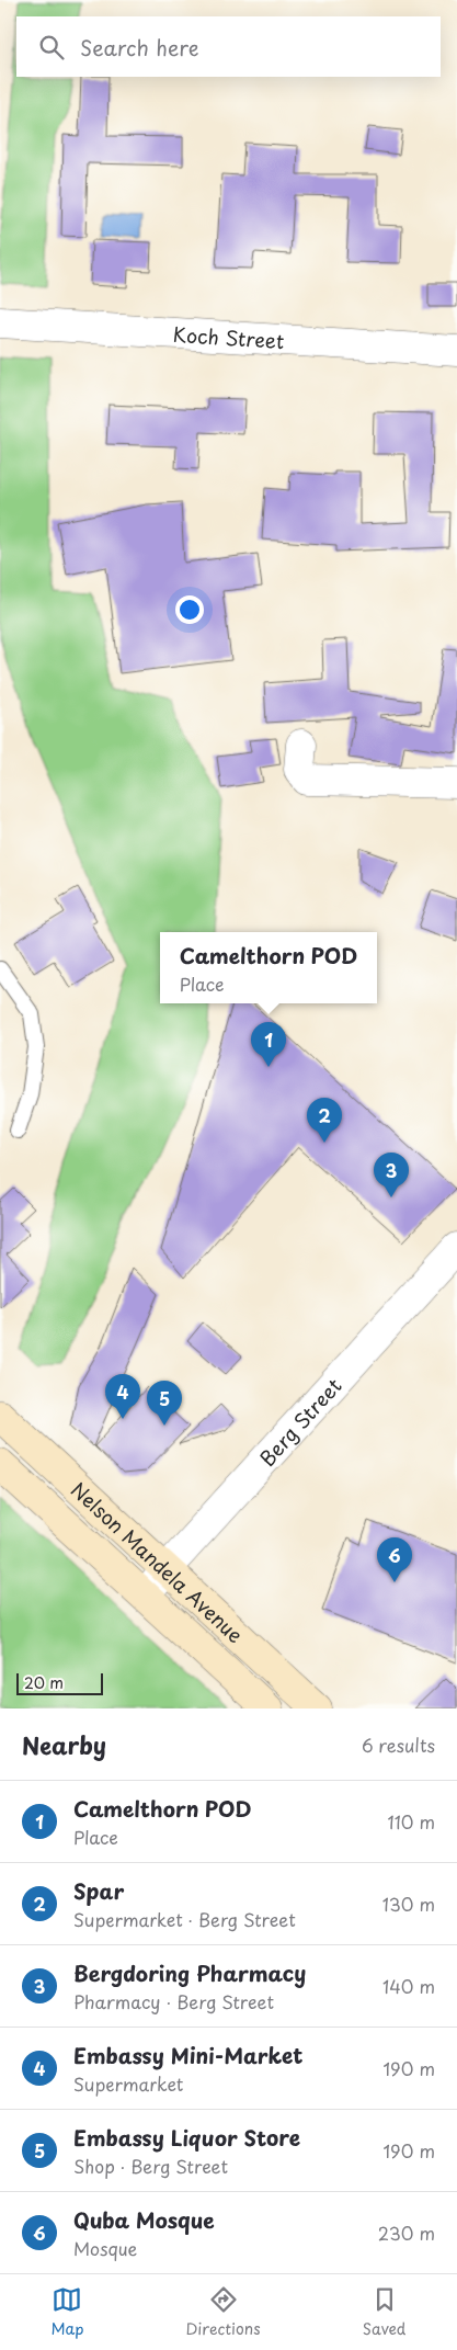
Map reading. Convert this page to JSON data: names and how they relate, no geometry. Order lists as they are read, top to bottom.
{
  "streets": {
    "main road": ["Nelson Mandela Avenue"],
    "street": ["Koch Street", "Berg Street"]
  },
  "crossings": [
    ["Berg Street", "Nelson Mandela Avenue"]
  ],
  "scale_bar": "20 m",
  "page": {
    "search": "Search here",
    "popup": ["Camelthorn POD", "Place"],
    "pins": [
      "1",
      "2",
      "3",
      "4",
      "5",
      "6"
    ],
    "scale": "20 m",
    "heading": ["Nearby", "6 results"],
    "list": [
      {
        "mark": "1",
        "name": "Camelthorn POD",
        "note": "Place",
        "value": "110 m"
      },
      {
        "mark": "2",
        "name": "Spar",
        "note": "Supermarket · Berg Street",
        "value": "130 m"
      },
      {
        "mark": "3",
        "name": "Bergdoring Pharmacy",
        "note": "Pharmacy · Berg Street",
        "value": "140 m"
      },
      {
        "mark": "4",
        "name": "Embassy Mini-Market",
        "note": "Supermarket",
        "value": "190 m"
      },
      {
        "mark": "5",
        "name": "Embassy Liquor Store",
        "note": "Shop · Berg Street",
        "value": "190 m"
      },
      {
        "mark": "6",
        "name": "Quba Mosque",
        "note": "Mosque",
        "value": "230 m"
      }
    ],
    "nav": ["Map", "Directions", "Saved"]
  }
}
